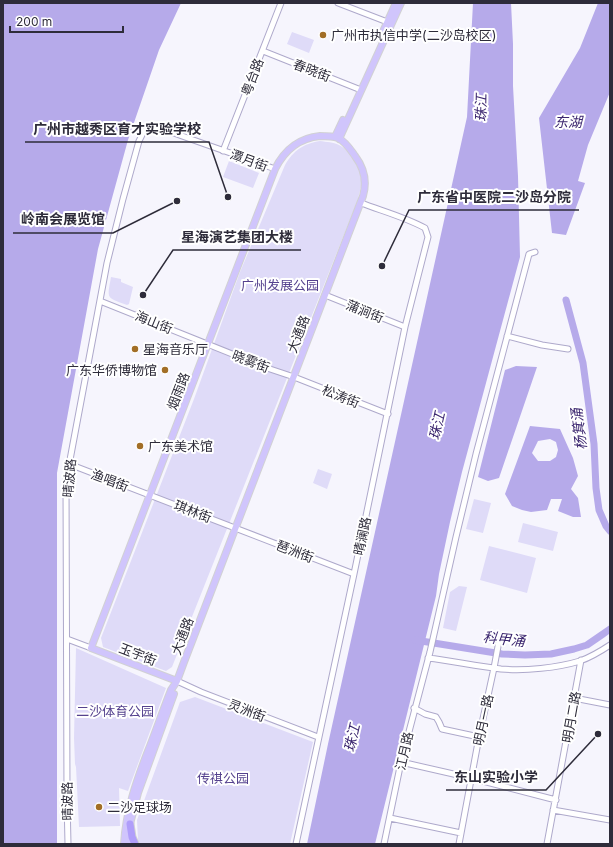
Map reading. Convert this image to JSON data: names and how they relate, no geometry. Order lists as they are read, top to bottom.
{
  "streets": {
    "main road": ["大通路", "烟雨路", "玉宇街"],
    "street": [
      "春晓街",
      "粤台路",
      "潭月街",
      "蒲涧街",
      "海山街",
      "晓雾街",
      "松涛街",
      "晴波路",
      "渔唱街",
      "琪林街",
      "晴澜路",
      "琶洲街",
      "灵洲街",
      "明月二路",
      "明月一路",
      "江月路"
    ]
  },
  "crossings": [
    ["春晓街", "粤台路"],
    ["粤台路", "潭月街"],
    ["潭月街", "烟雨路"],
    ["潭月街", "晴波路"],
    ["蒲涧街", "大通路"],
    ["蒲涧街", "晴澜路"],
    ["海山街", "晓雾街"],
    ["海山街", "烟雨路"],
    ["海山街", "晴波路"],
    ["大通路", "晓雾街"],
    ["大通路", "烟雨路"],
    ["大通路", "松涛街"],
    ["大通路", "琪林街"],
    ["大通路", "晴澜路"],
    ["大通路", "琶洲街"],
    ["大通路", "玉宇街"],
    ["大通路", "灵洲街"],
    ["晓雾街", "烟雨路"],
    ["晓雾街", "松涛街"],
    ["烟雨路", "渔唱街"],
    ["烟雨路", "琪林街"],
    ["烟雨路", "玉宇街"],
    ["松涛街", "晴澜路"],
    ["晴波路", "渔唱街"],
    ["渔唱街", "琪林街"],
    ["琪林街", "琶洲街"],
    ["晴澜路", "琶洲街"],
    ["晴澜路", "灵洲街"],
    ["玉宇街", "灵洲街"]
  ],
  "water": [
    "珠江",
    "东湖",
    "杨箕涌",
    "科甲涌"
  ],
  "parks": ["广州发展公园", "二沙体育公园", "传祺公园"],
  "places": [
    "广州市执信中学(二沙岛校区)",
    "广州市越秀区育才实验学校",
    "岭南会展览馆",
    "广东省中医院二沙岛分院",
    "星海演艺集团大楼",
    "星海音乐厅",
    "广东华侨博物馆",
    "广东美术馆",
    "东山实验小学",
    "二沙足球场"
  ],
  "scale_bar": "200 m"
}
